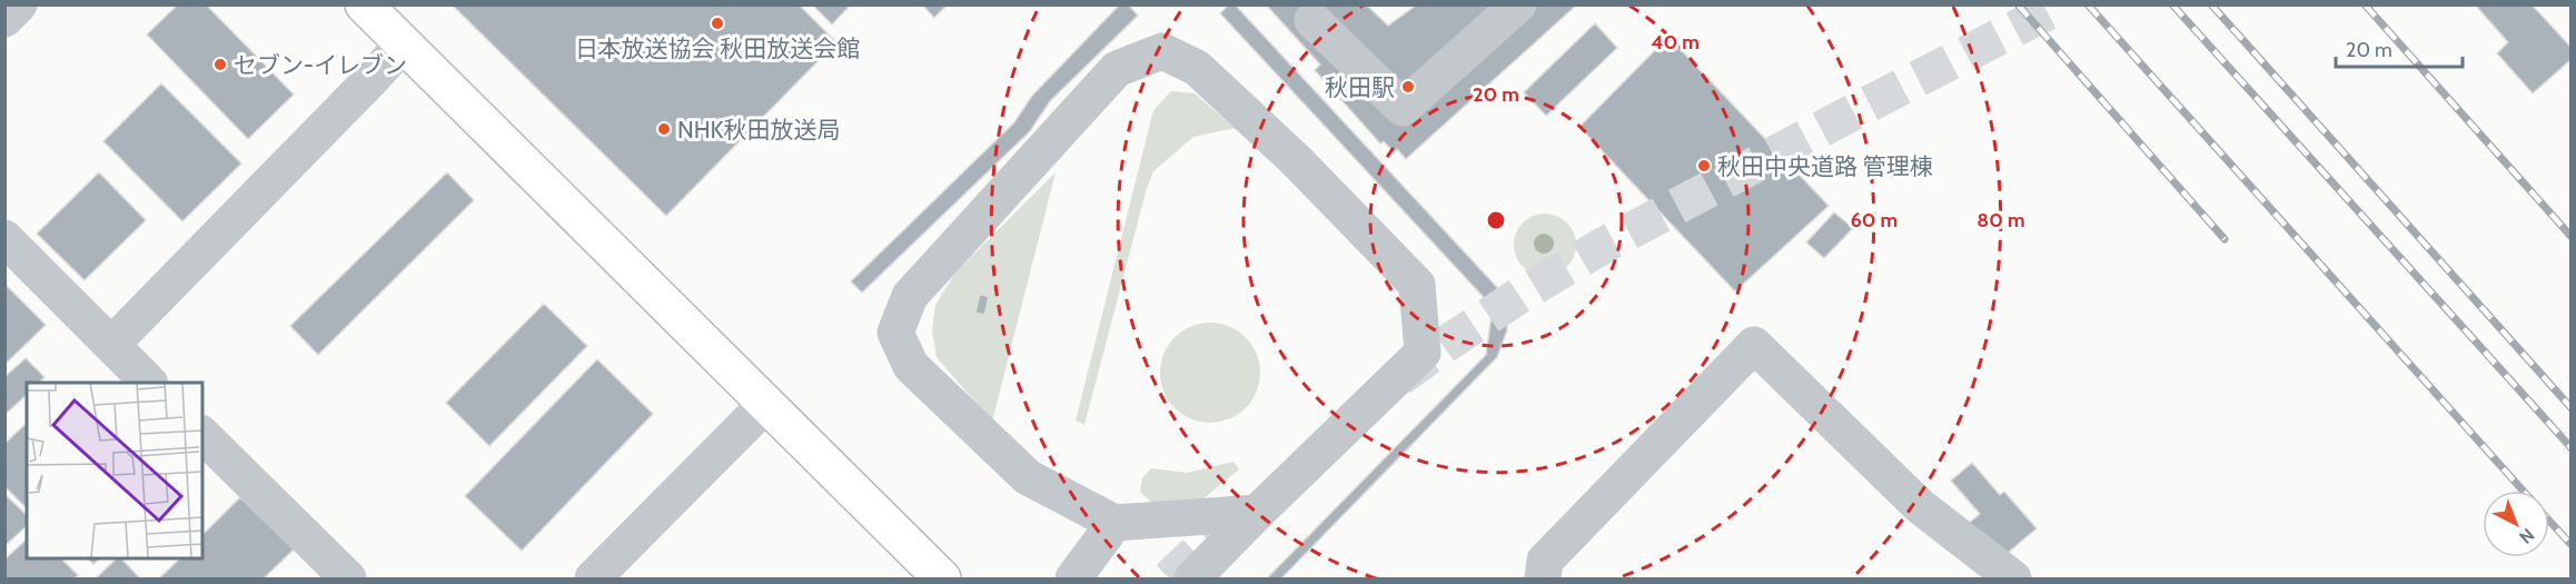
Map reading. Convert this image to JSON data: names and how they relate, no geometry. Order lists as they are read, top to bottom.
{
  "places": [
    "日本放送協会 秋田放送会館",
    "セブン-イレブン",
    "秋田駅",
    "NHK秋田放送局",
    "秋田中央道路 管理棟"
  ],
  "scale_bar": "20 m",
  "north": "bottom right",
  "rings": [
    "40 m",
    "20 m",
    "60 m",
    "80 m"
  ]
}
